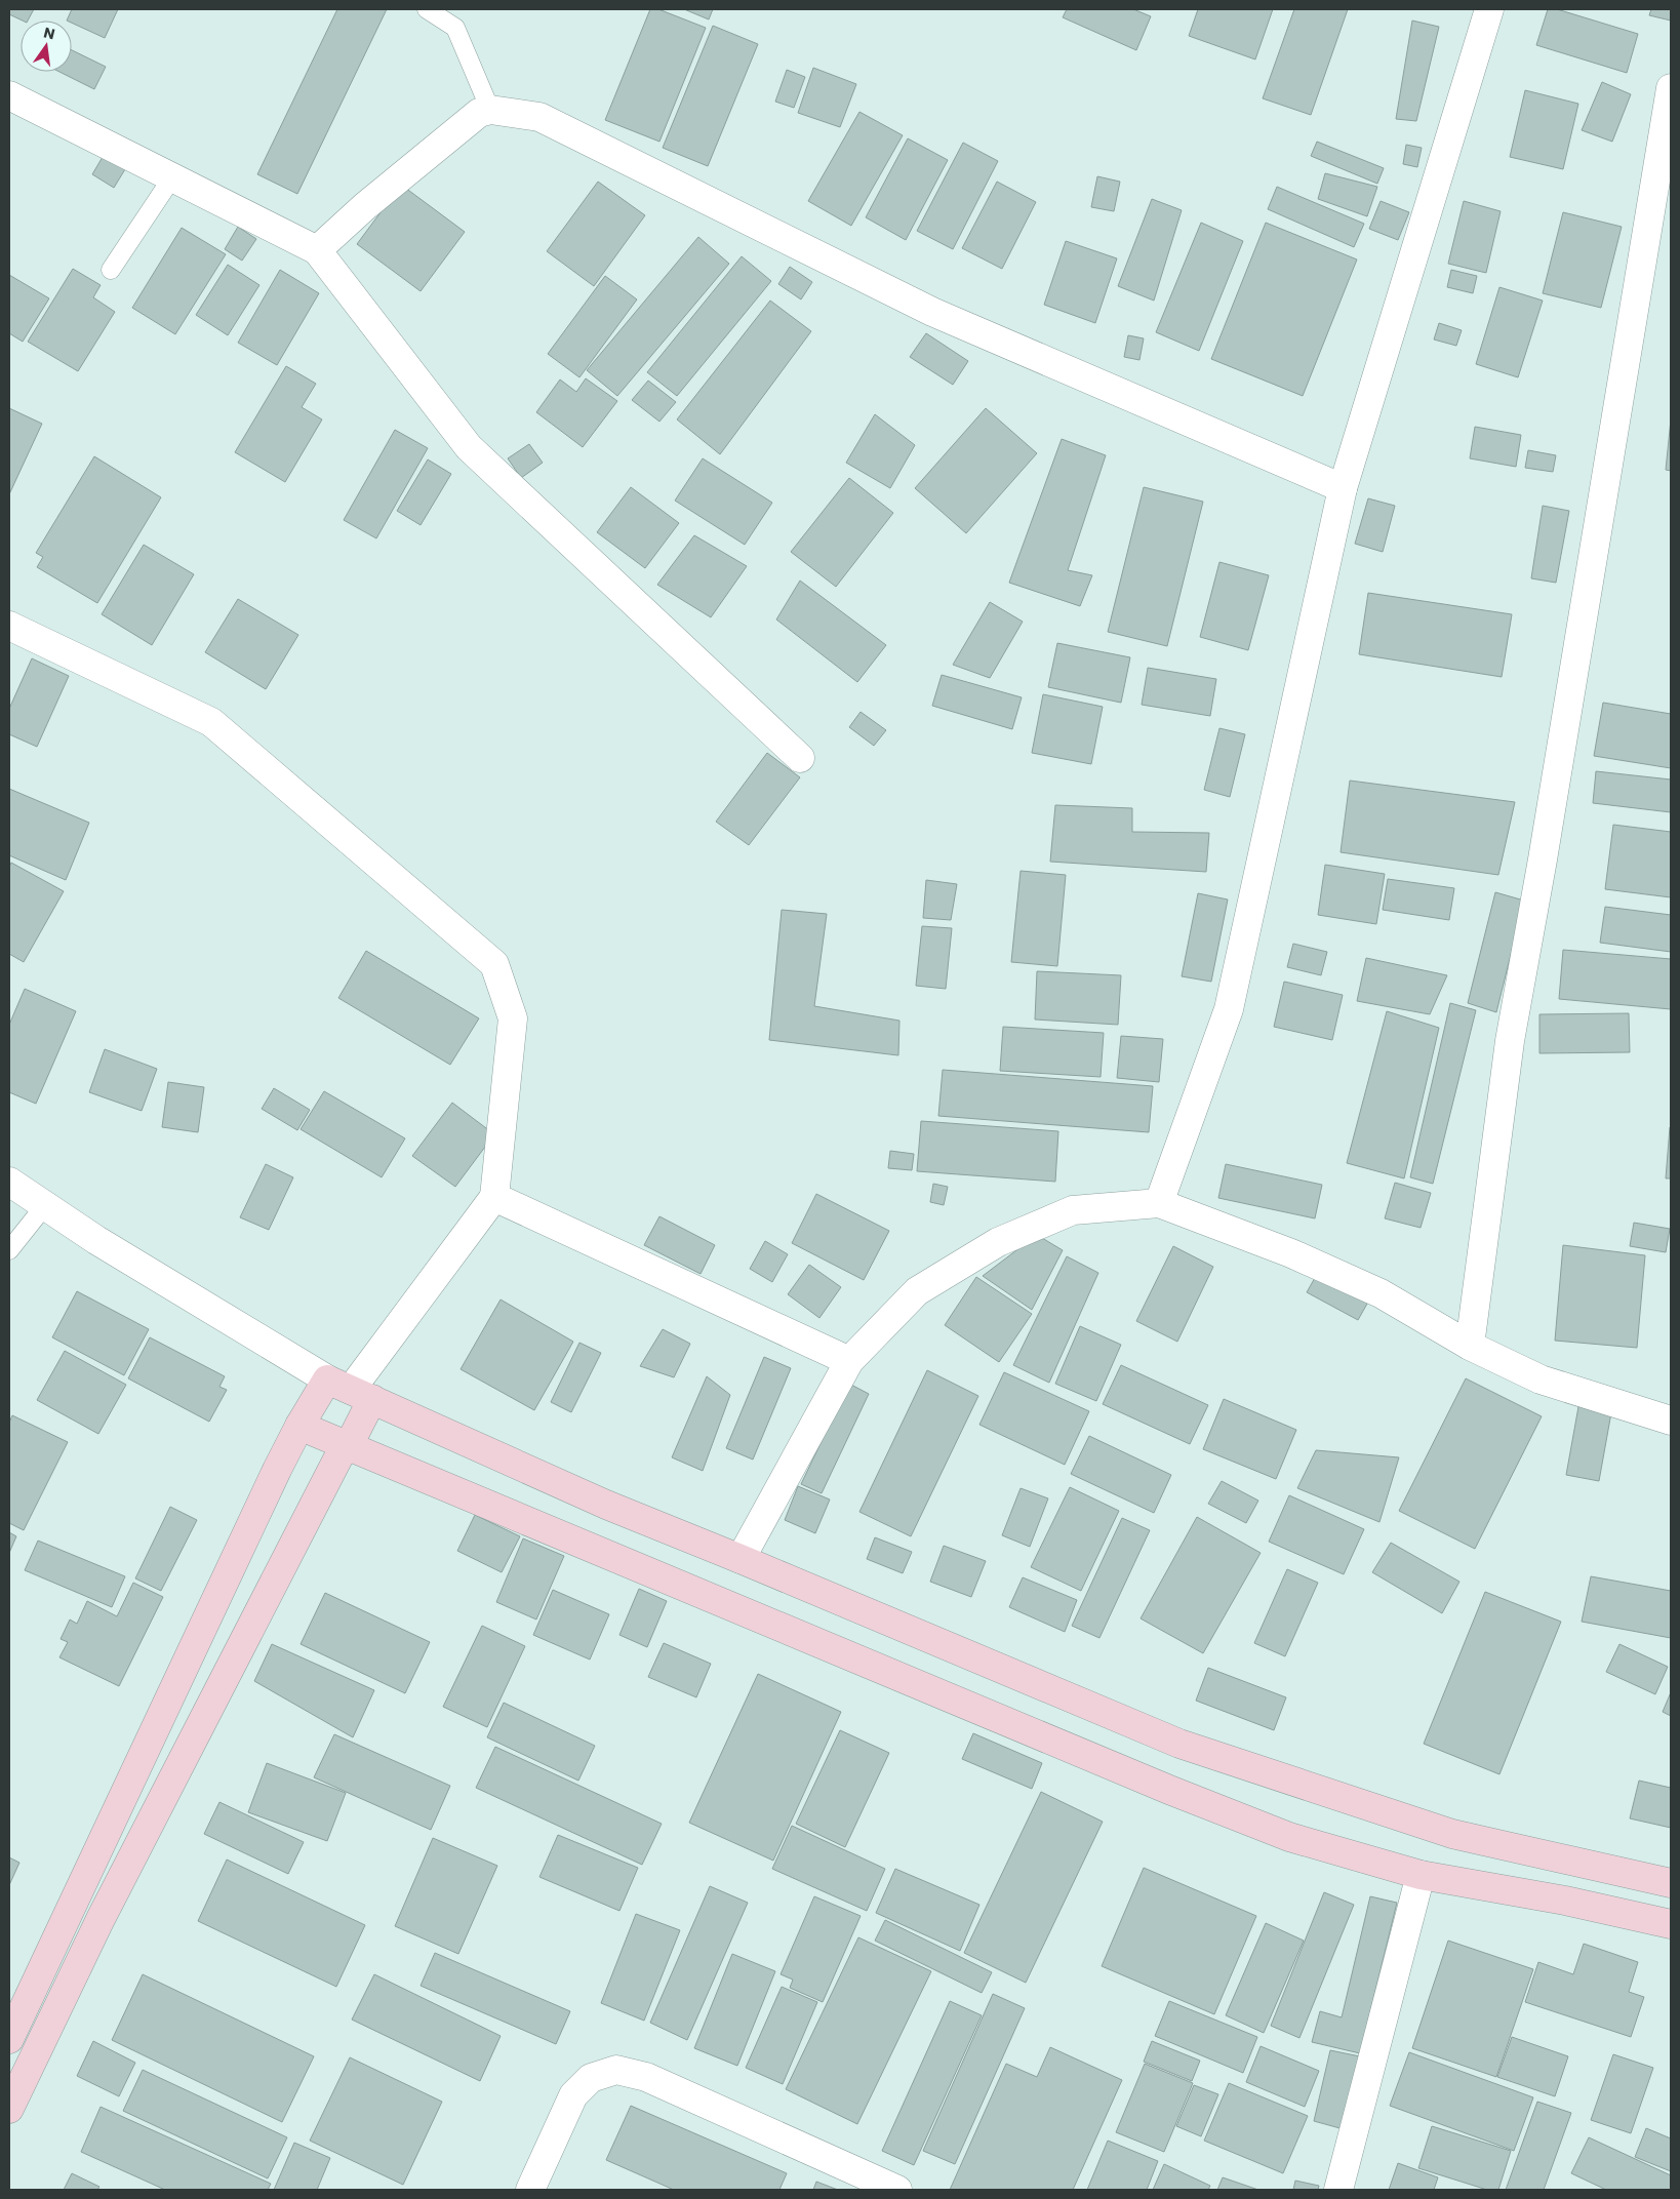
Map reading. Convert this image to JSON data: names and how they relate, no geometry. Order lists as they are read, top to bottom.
{
  "north": "top"
}
